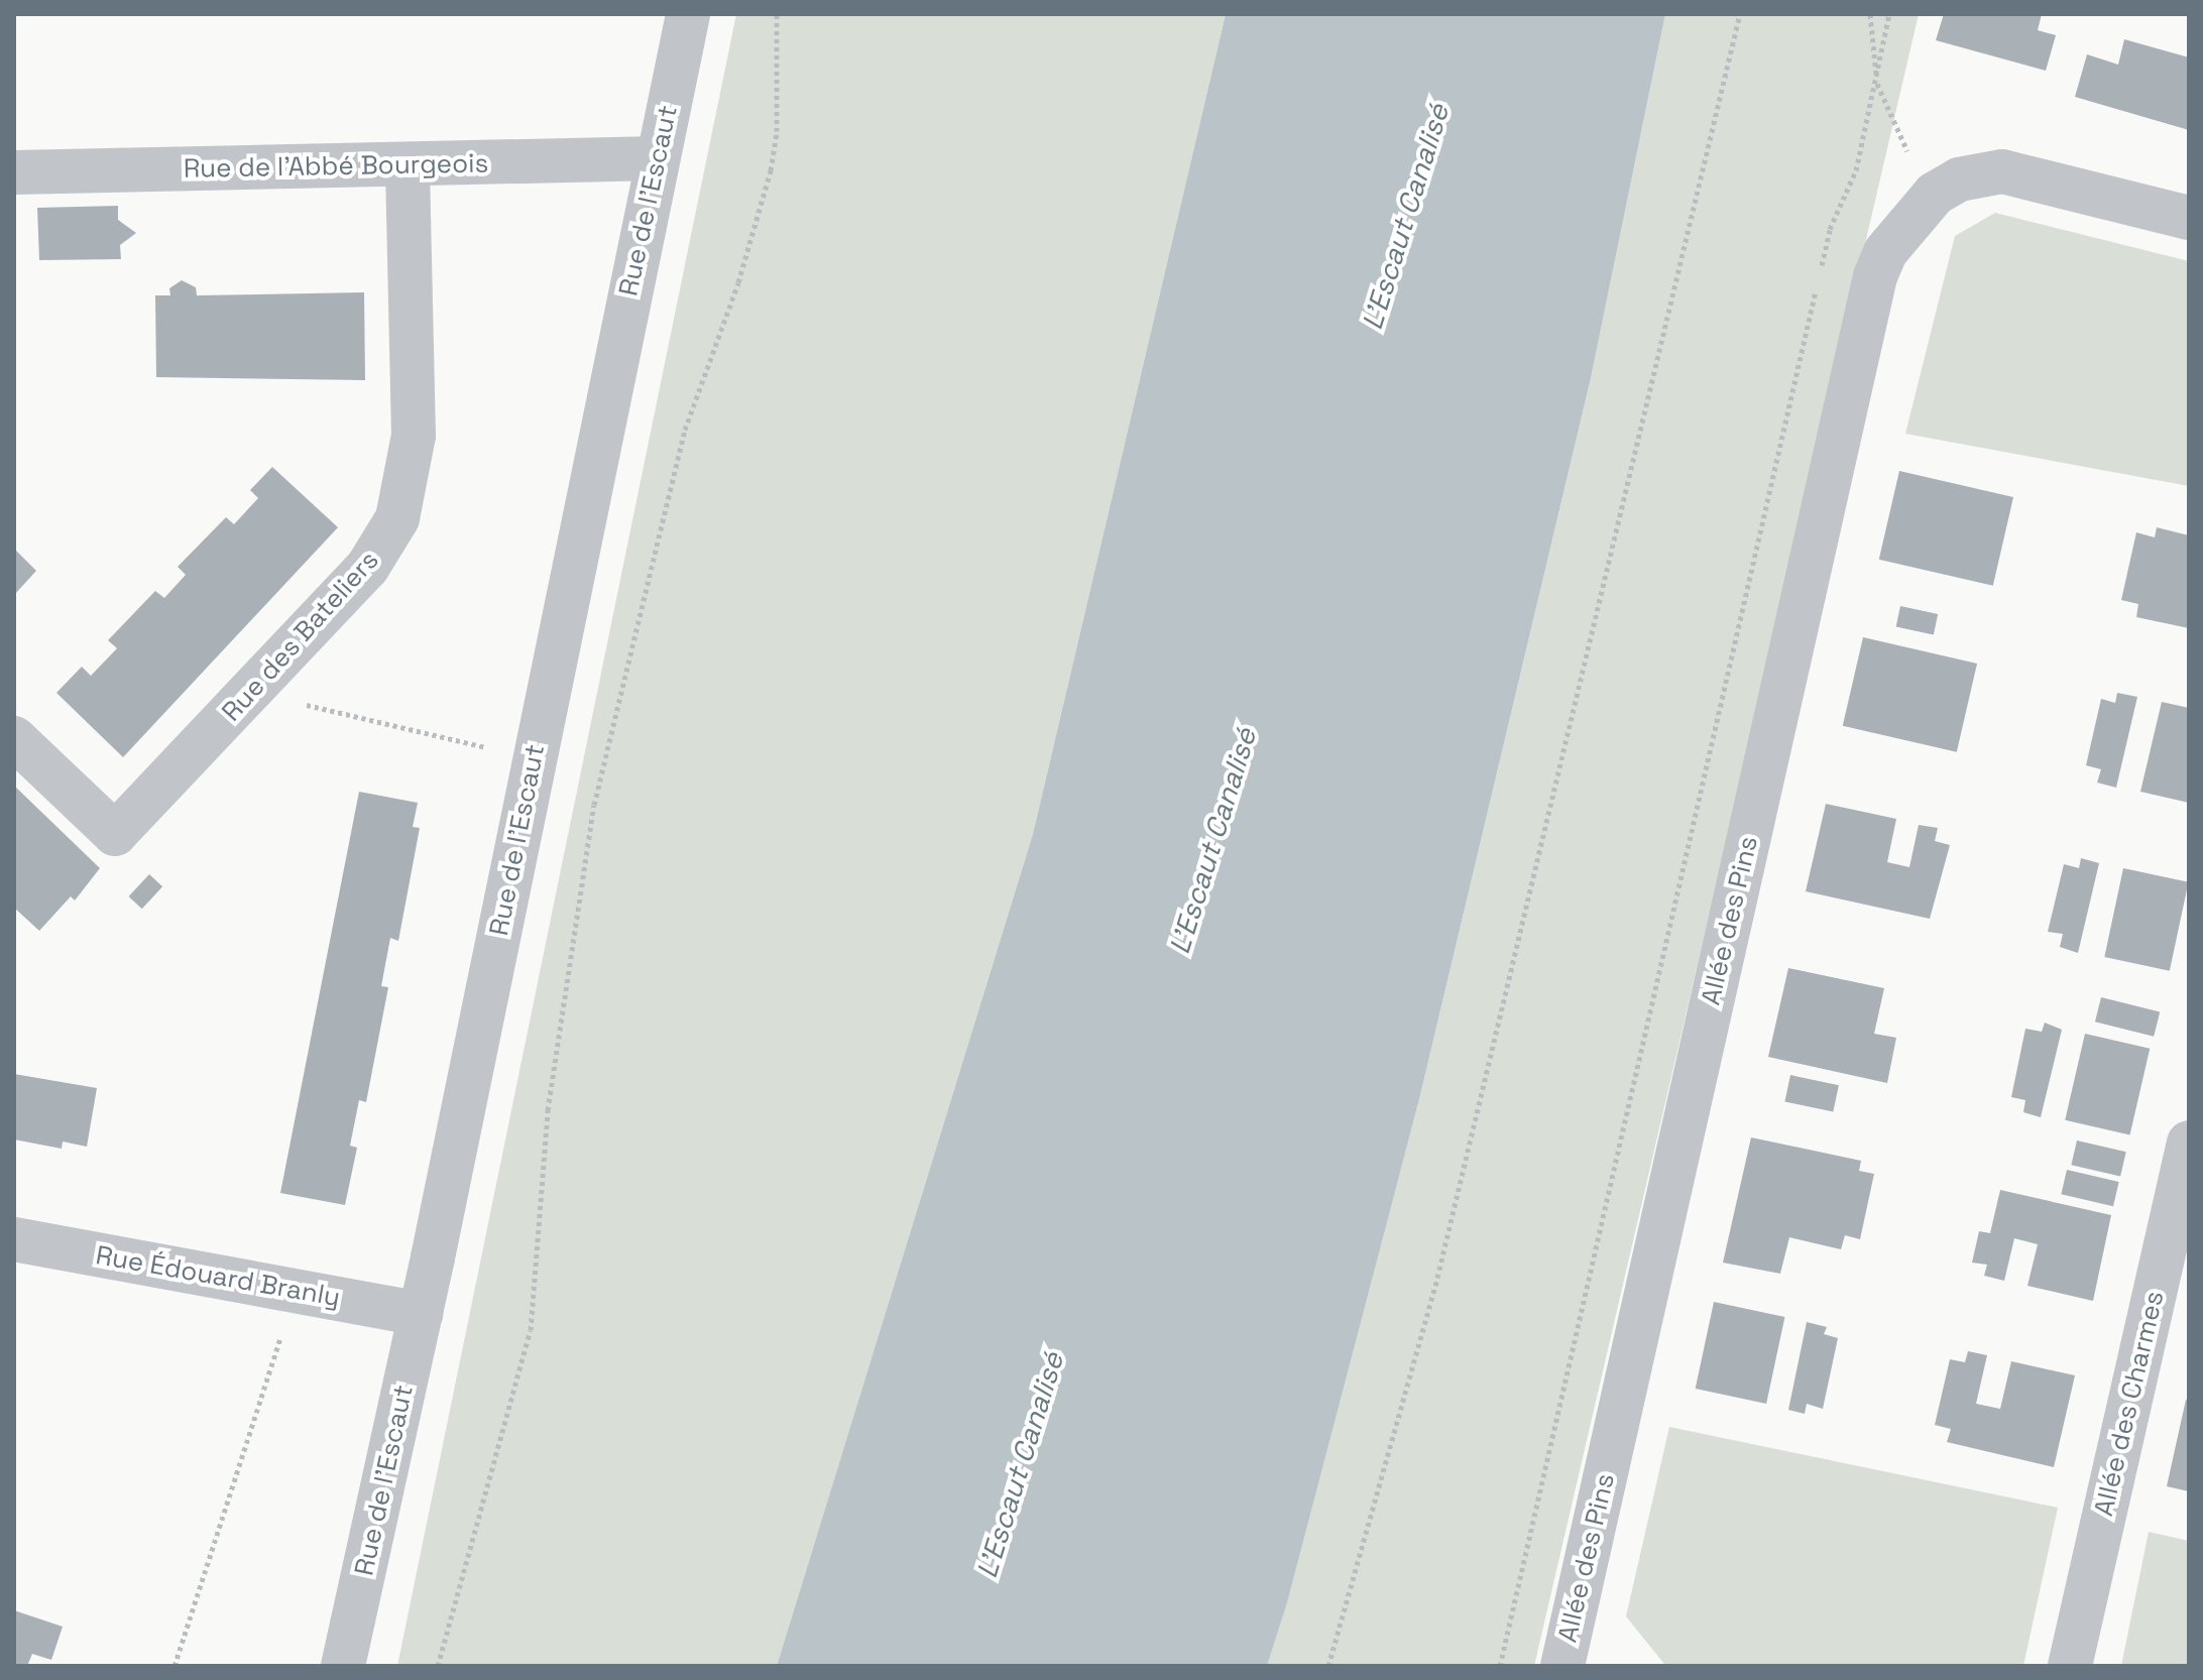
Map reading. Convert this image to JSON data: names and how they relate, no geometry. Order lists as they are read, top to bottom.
{
  "streets": {
    "street": [
      "Rue de l'Abbé Bourgeois",
      "Rue de l'Escaut",
      "Rue des Bateliers",
      "Allée des Pins",
      "Rue Édouard Branly",
      "Allée des Charmes"
    ]
  },
  "crossings": [
    ["Rue de l'Abbé Bourgeois", "Rue de l'Escaut"],
    ["Rue de l'Abbé Bourgeois", "Rue des Bateliers"],
    ["Rue de l'Escaut", "Rue Édouard Branly"]
  ],
  "water": ["L'Escaut Canalisé"]
}
